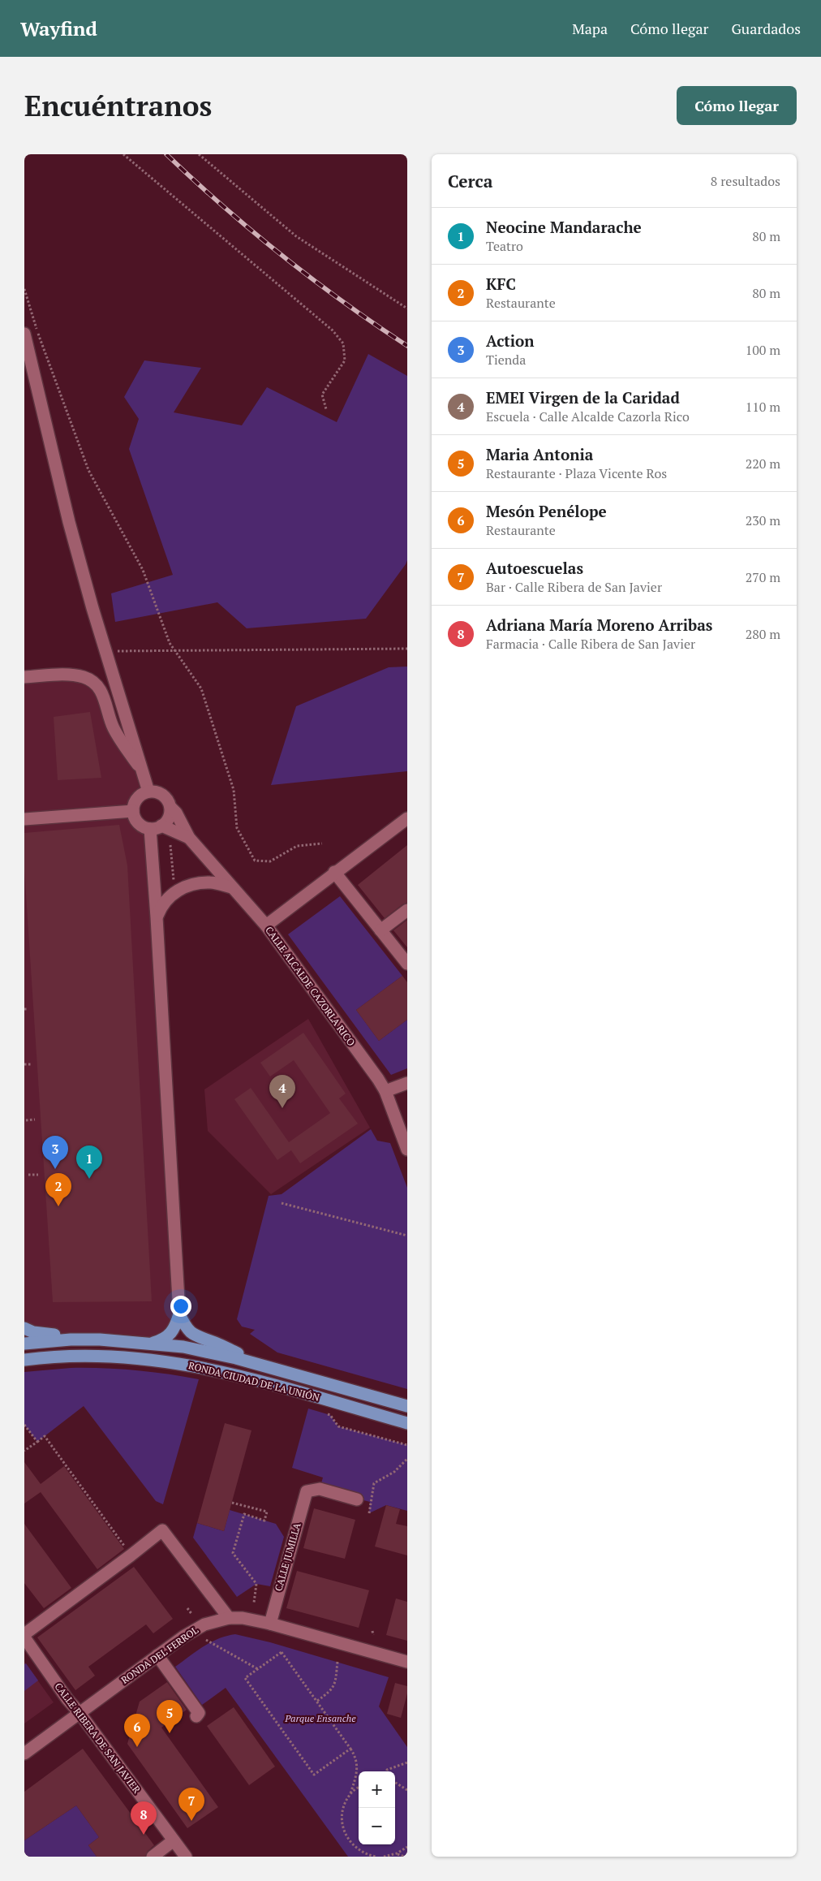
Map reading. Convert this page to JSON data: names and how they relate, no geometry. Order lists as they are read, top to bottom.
{
  "streets": {
    "main road": ["RONDA CIUDAD DE LA UNIÓN"],
    "street": [
      "CALLE ALCALDE CAZORLA RICO",
      "CALLE JUMILLA",
      "RONDA DEL FERROL",
      "CALLE RIBERA DE SAN JAVIER"
    ]
  },
  "crossings": [
    ["CALLE JUMILLA", "RONDA DEL FERROL"],
    ["RONDA DEL FERROL", "CALLE RIBERA DE SAN JAVIER"]
  ],
  "parks": ["Parque Ensanche"],
  "page": {
    "header": "Wayfind",
    "nav": ["Mapa", "Cómo llegar", "Guardados"],
    "buttons": "Cómo llegar",
    "title": "Encuéntranos",
    "heading": ["Cerca", "8 resultados"],
    "list": [
      {
        "mark": "1",
        "name": "Neocine Mandarache",
        "note": "Teatro",
        "value": "80 m"
      },
      {
        "mark": "2",
        "name": "KFC",
        "note": "Restaurante",
        "value": "80 m"
      },
      {
        "mark": "3",
        "name": "Action",
        "note": "Tienda",
        "value": "100 m"
      },
      {
        "mark": "4",
        "name": "EMEI Virgen de la Caridad",
        "note": "Escuela · Calle Alcalde Cazorla Rico",
        "value": "110 m"
      },
      {
        "mark": "5",
        "name": "Maria Antonia",
        "note": "Restaurante · Plaza Vicente Ros",
        "value": "220 m"
      },
      {
        "mark": "6",
        "name": "Mesón Penélope",
        "note": "Restaurante",
        "value": "230 m"
      },
      {
        "mark": "7",
        "name": "Autoescuelas",
        "note": "Bar · Calle Ribera de San Javier",
        "value": "270 m"
      },
      {
        "mark": "8",
        "name": "Adriana María Moreno Arribas",
        "note": "Farmacia · Calle Ribera de San Javier",
        "value": "280 m"
      }
    ],
    "pins": [
      "4",
      "3",
      "1",
      "2",
      "5",
      "6",
      "7",
      "8"
    ],
    "map_buttons": ["+", "−"]
  }
}
